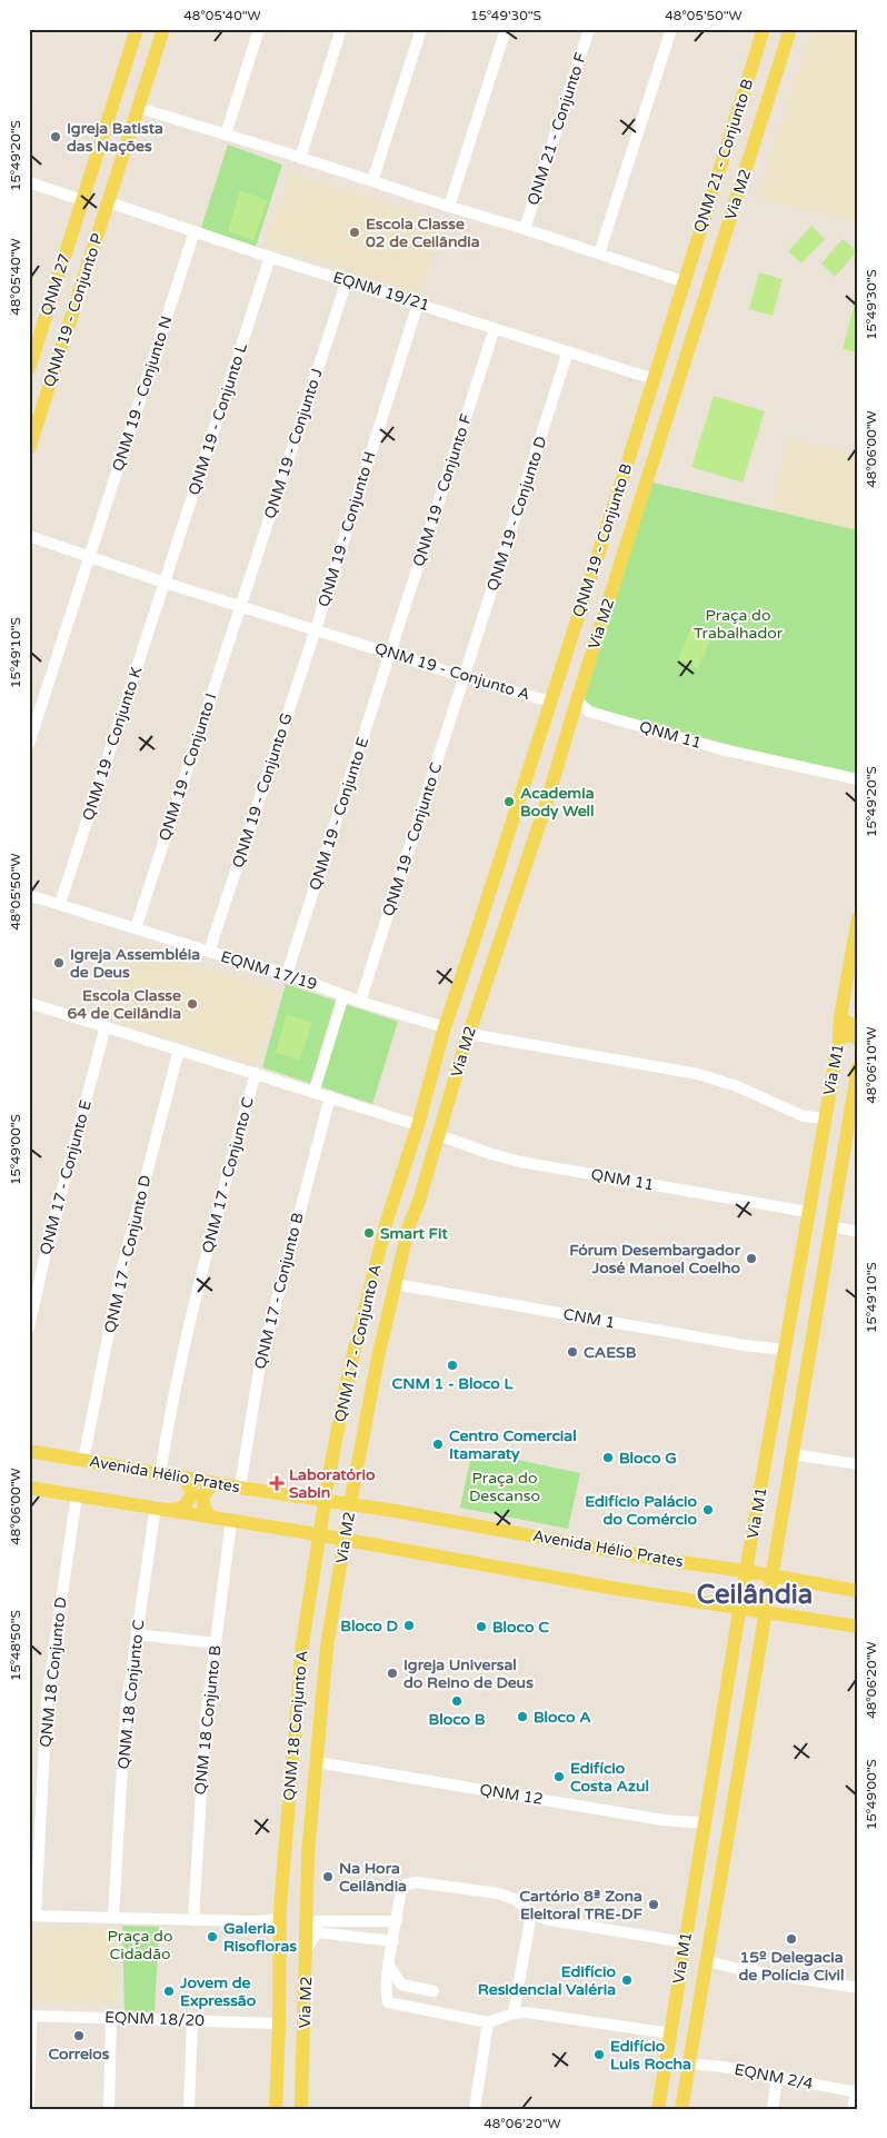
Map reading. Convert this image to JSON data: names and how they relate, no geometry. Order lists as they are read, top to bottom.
{
  "streets": {
    "main road": [
      "QNM 21 - Conjunto B",
      "Via M2",
      "QNM 27",
      "QNM 19 - Conjunto P",
      "QNM 19 - Conjunto B",
      "QNM 19 - Conjunto A",
      "Via M1",
      "QNM 17 - Conjunto A",
      "Avenida Hélio Prates",
      "QNM 18 Conjunto A"
    ],
    "street": [
      "QNM 21 - Conjunto F",
      "EQNM 19/21",
      "QNM 19 - Conjunto N",
      "QNM 19 - Conjunto L",
      "QNM 19 - Conjunto J",
      "QNM 19 - Conjunto F",
      "QNM 19 - Conjunto D",
      "QNM 19 - Conjunto H",
      "QNM 11",
      "QNM 19 - Conjunto K",
      "QNM 19 - Conjunto I",
      "QNM 19 - Conjunto G",
      "QNM 19 - Conjunto E",
      "QNM 19 - Conjunto C",
      "EQNM 17/19",
      "QNM 17 - Conjunto C",
      "QNM 17 - Conjunto E",
      "QNM 17 - Conjunto D",
      "QNM 17 - Conjunto B",
      "CNM 1",
      "QNM 18 Conjunto D",
      "QNM 18 Conjunto C",
      "QNM 18 Conjunto B",
      "QNM 12",
      "EQNM 18/20",
      "EQNM 2/4"
    ]
  },
  "crossings": [
    ["Via M2", "QNM 19 - Conjunto A"],
    ["Via M2", "QNM 11"],
    ["Via M2", "EQNM 17/19"],
    ["Via M2", "CNM 1"],
    ["Via M2", "QNM 17 - Conjunto A"],
    ["Via M2", "Avenida Hélio Prates"],
    ["Via M2", "QNM 18 Conjunto A"],
    ["Via M2", "QNM 12"],
    ["Via M2", "EQNM 18/20"],
    ["EQNM 19/21", "QNM 19 - Conjunto P"],
    ["EQNM 19/21", "QNM 19 - Conjunto N"],
    ["EQNM 19/21", "QNM 19 - Conjunto L"],
    ["EQNM 19/21", "QNM 19 - Conjunto J"],
    ["EQNM 19/21", "QNM 19 - Conjunto F"],
    ["EQNM 19/21", "QNM 19 - Conjunto D"],
    ["EQNM 19/21", "QNM 19 - Conjunto H"],
    ["EQNM 19/21", "QNM 19 - Conjunto B"],
    ["QNM 19 - Conjunto N", "QNM 19 - Conjunto A"],
    ["QNM 19 - Conjunto L", "QNM 19 - Conjunto A"],
    ["QNM 19 - Conjunto L", "QNM 19 - Conjunto K"],
    ["QNM 19 - Conjunto J", "QNM 19 - Conjunto A"],
    ["QNM 19 - Conjunto J", "QNM 19 - Conjunto I"],
    ["QNM 19 - Conjunto F", "QNM 19 - Conjunto A"],
    ["QNM 19 - Conjunto F", "QNM 19 - Conjunto E"],
    ["QNM 19 - Conjunto D", "QNM 19 - Conjunto A"],
    ["QNM 19 - Conjunto D", "QNM 19 - Conjunto C"],
    ["QNM 19 - Conjunto H", "QNM 19 - Conjunto A"],
    ["QNM 19 - Conjunto H", "QNM 19 - Conjunto G"],
    ["QNM 19 - Conjunto B", "QNM 19 - Conjunto A"],
    ["QNM 19 - Conjunto A", "QNM 19 - Conjunto K"],
    ["QNM 19 - Conjunto A", "QNM 19 - Conjunto I"],
    ["QNM 19 - Conjunto A", "QNM 19 - Conjunto G"],
    ["QNM 19 - Conjunto A", "QNM 19 - Conjunto E"],
    ["QNM 19 - Conjunto A", "QNM 19 - Conjunto C"],
    ["QNM 19 - Conjunto A", "EQNM 17/19"],
    ["QNM 11", "Via M1"],
    ["QNM 19 - Conjunto K", "EQNM 17/19"],
    ["QNM 19 - Conjunto I", "EQNM 17/19"],
    ["QNM 19 - Conjunto G", "EQNM 17/19"],
    ["QNM 19 - Conjunto E", "EQNM 17/19"],
    ["QNM 19 - Conjunto C", "EQNM 17/19"],
    ["Via M1", "CNM 1"],
    ["Via M1", "Avenida Hélio Prates"],
    ["Via M1", "QNM 12"],
    ["Via M1", "EQNM 2/4"],
    ["QNM 17 - Conjunto C", "Avenida Hélio Prates"],
    ["QNM 17 - Conjunto D", "Avenida Hélio Prates"],
    ["QNM 17 - Conjunto B", "Avenida Hélio Prates"],
    ["QNM 17 - Conjunto A", "Avenida Hélio Prates"]
  ],
  "districts": ["Ceilândia"],
  "parks": ["Praça do Trabalhador", "Praça do Descanso", "Praça do Cidadão"],
  "places": {
    "other": [
      "Igreja Batista das Nações",
      "Escola Classe 02 de Ceilândia",
      "Academia Body Well",
      "Igreja Assembléia de Deus",
      "Escola Classe 64 de Ceilândia",
      "Smart Fit",
      "Fórum Desembargador José Manoel Coelho",
      "CAESB",
      "CNM 1 - Bloco L",
      "Centro Comercial Itamaraty",
      "Bloco G",
      "Edifício Palácio do Comércio",
      "Bloco D",
      "Bloco C",
      "Igreja Universal do Reino de Deus",
      "Bloco B",
      "Bloco A",
      "Edifício Costa Azul",
      "Na Hora Ceilândia",
      "Cartório 8ª Zona Eleitoral TRE-DF",
      "Galeria Risofloras",
      "15º Delegacia de Polícia Civil",
      "Edifício Residencial Valéria",
      "Jovem de Expressão",
      "Correios",
      "Edifício Luis Rocha"
    ],
    "health": ["Laboratório Sabin"]
  },
  "coordinates": [
    "48°05'40\"W",
    "15°49'30\"S",
    "48°05'50\"W",
    "15°49'20\"S",
    "48°06'00\"W",
    "15°49'10\"S",
    "48°06'10\"W",
    "15°49'00\"S",
    "15°48'50\"S",
    "48°06'20\"W"
  ]
}
